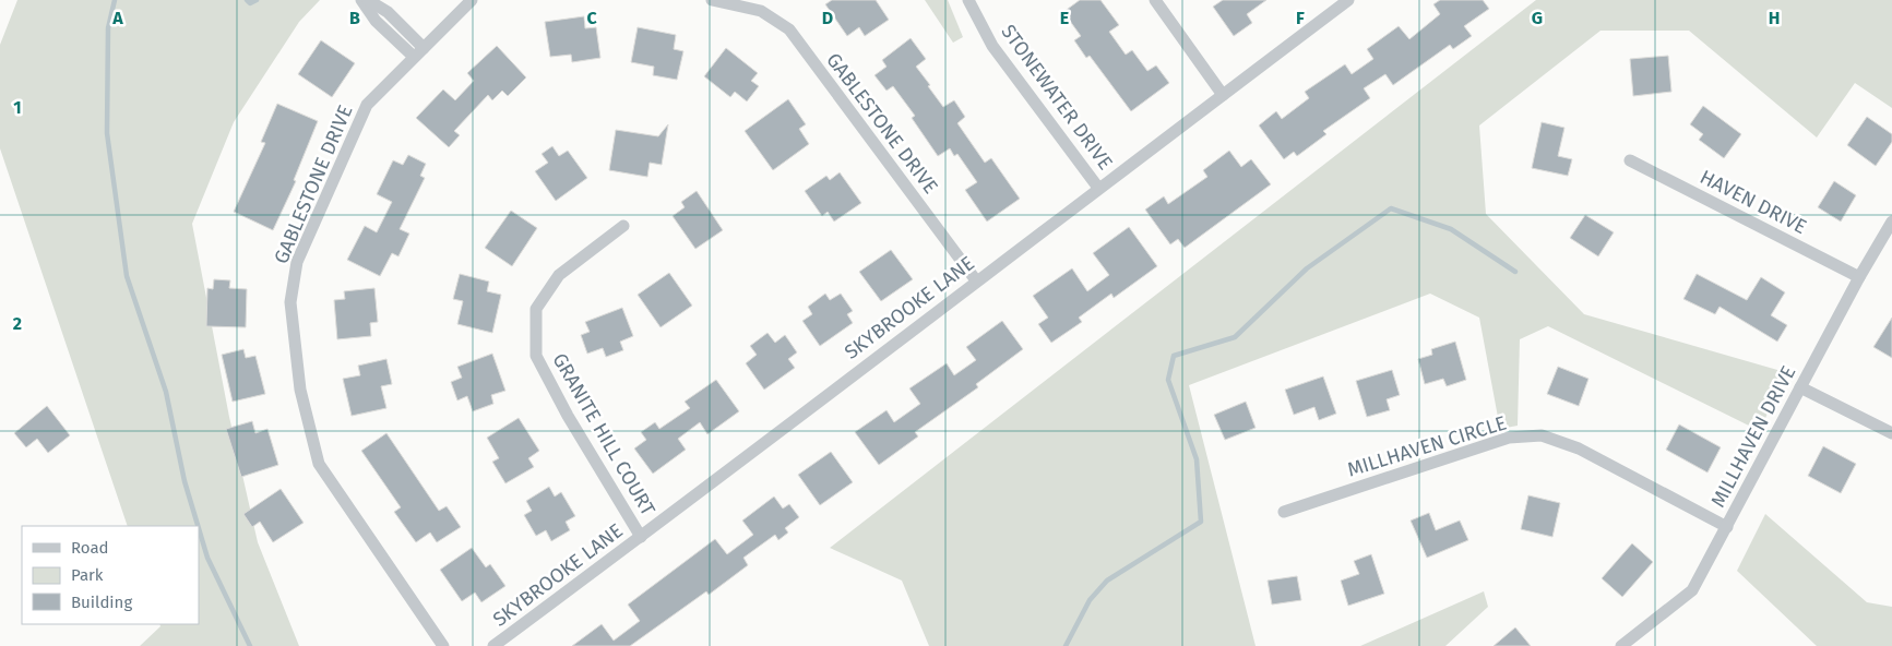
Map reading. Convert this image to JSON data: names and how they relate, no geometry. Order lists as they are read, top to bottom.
{
  "streets": {
    "street": [
      "STONEWATER DRIVE",
      "GABLESTONE DRIVE",
      "HAVEN DRIVE",
      "SKYBROOKE LANE",
      "GRANITE HILL COURT",
      "MILLHAVEN DRIVE",
      "MILLHAVEN CIRCLE"
    ]
  },
  "crossings": [
    ["STONEWATER DRIVE", "SKYBROOKE LANE"],
    ["GABLESTONE DRIVE", "SKYBROOKE LANE"],
    ["HAVEN DRIVE", "MILLHAVEN DRIVE"],
    ["SKYBROOKE LANE", "GRANITE HILL COURT"],
    ["MILLHAVEN DRIVE", "MILLHAVEN CIRCLE"]
  ],
  "legend": ["Road", "Park", "Building"],
  "grid": {
    "columns": [
      "A",
      "B",
      "C",
      "D",
      "E",
      "F",
      "G",
      "H"
    ],
    "rows": ["1", "2"]
  }
}
